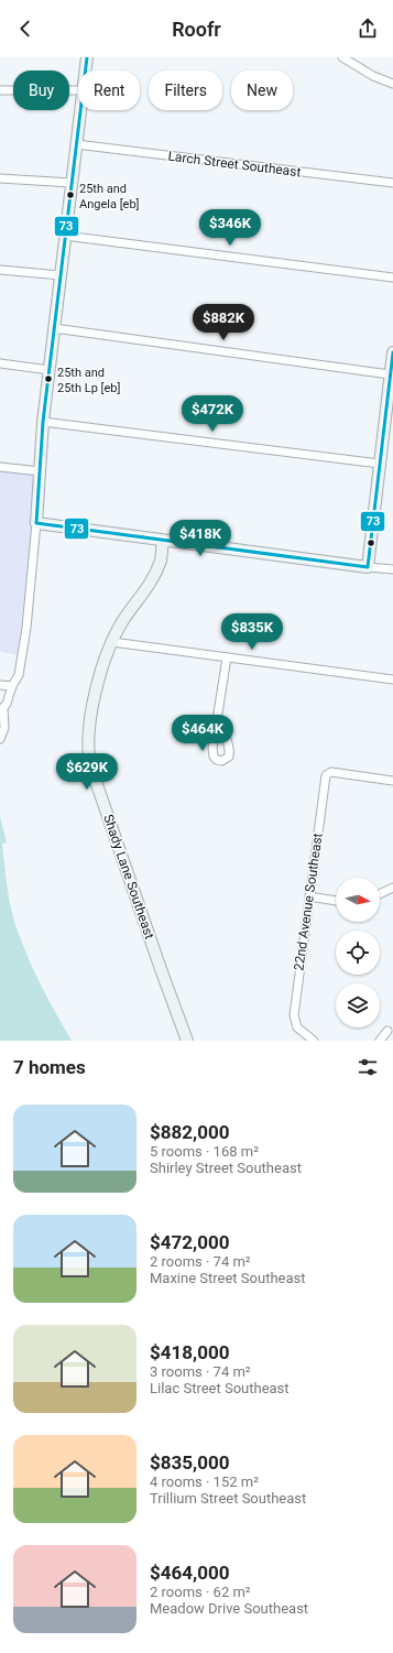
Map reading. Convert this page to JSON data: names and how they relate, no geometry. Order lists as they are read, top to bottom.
{
  "streets": {
    "street": ["Larch Street Southeast", "Shady Lane Southeast", "22nd Avenue Southeast"]
  },
  "places": ["25th and Angela [eb]", "25th and 25th Lp [eb]"],
  "lines": ["transit line 73"],
  "north": "right",
  "page": {
    "header": "Roofr",
    "chip": [
      "Buy",
      "Rent",
      "Filters",
      "New"
    ],
    "price": [
      "$346K",
      "$882K",
      "$472K",
      "$418K",
      "$835K",
      "$464K",
      "$629K"
    ],
    "heading": "7 homes",
    "list": [
      {
        "name": "$882,000",
        "note": "5 rooms · 168 m² · Shirley Street Southeast"
      },
      {
        "name": "$472,000",
        "note": "2 rooms · 74 m² · Maxine Street Southeast"
      },
      {
        "name": "$418,000",
        "note": "3 rooms · 74 m² · Lilac Street Southeast"
      },
      {
        "name": "$835,000",
        "note": "4 rooms · 152 m² · Trillium Street Southeast"
      },
      {
        "name": "$464,000",
        "note": "2 rooms · 62 m² · Meadow Drive Southeast"
      }
    ]
  }
}
